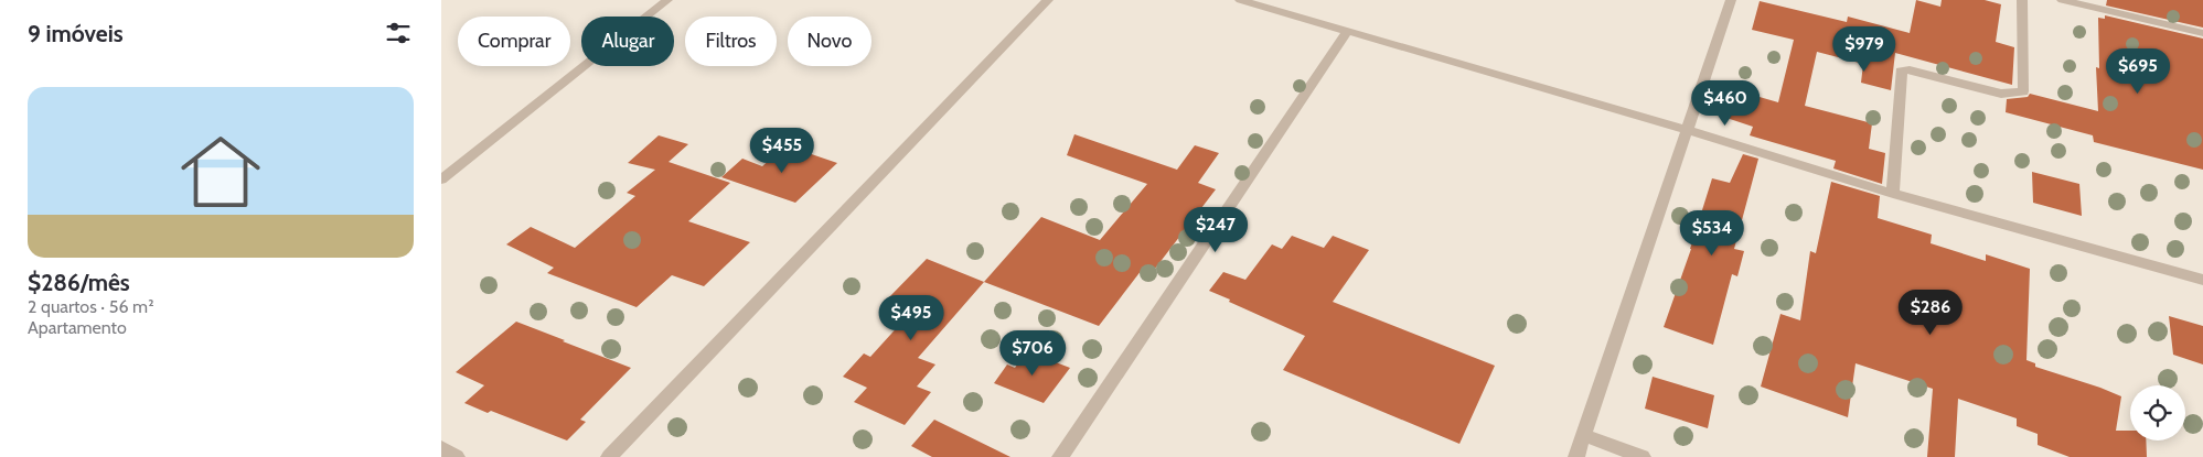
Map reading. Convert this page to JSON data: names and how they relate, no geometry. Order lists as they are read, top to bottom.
{
  "page": {
    "heading": "9 imóveis",
    "chip": [
      "Comprar",
      "Alugar",
      "Filtros",
      "Novo"
    ],
    "price": [
      "$979",
      "$695",
      "$460",
      "$455",
      "$247",
      "$534",
      "$286",
      "$495",
      "$706"
    ],
    "list": [
      {
        "name": "$286/mês",
        "note": "2 quartos · 56 m² · Apartamento"
      }
    ]
  }
}
